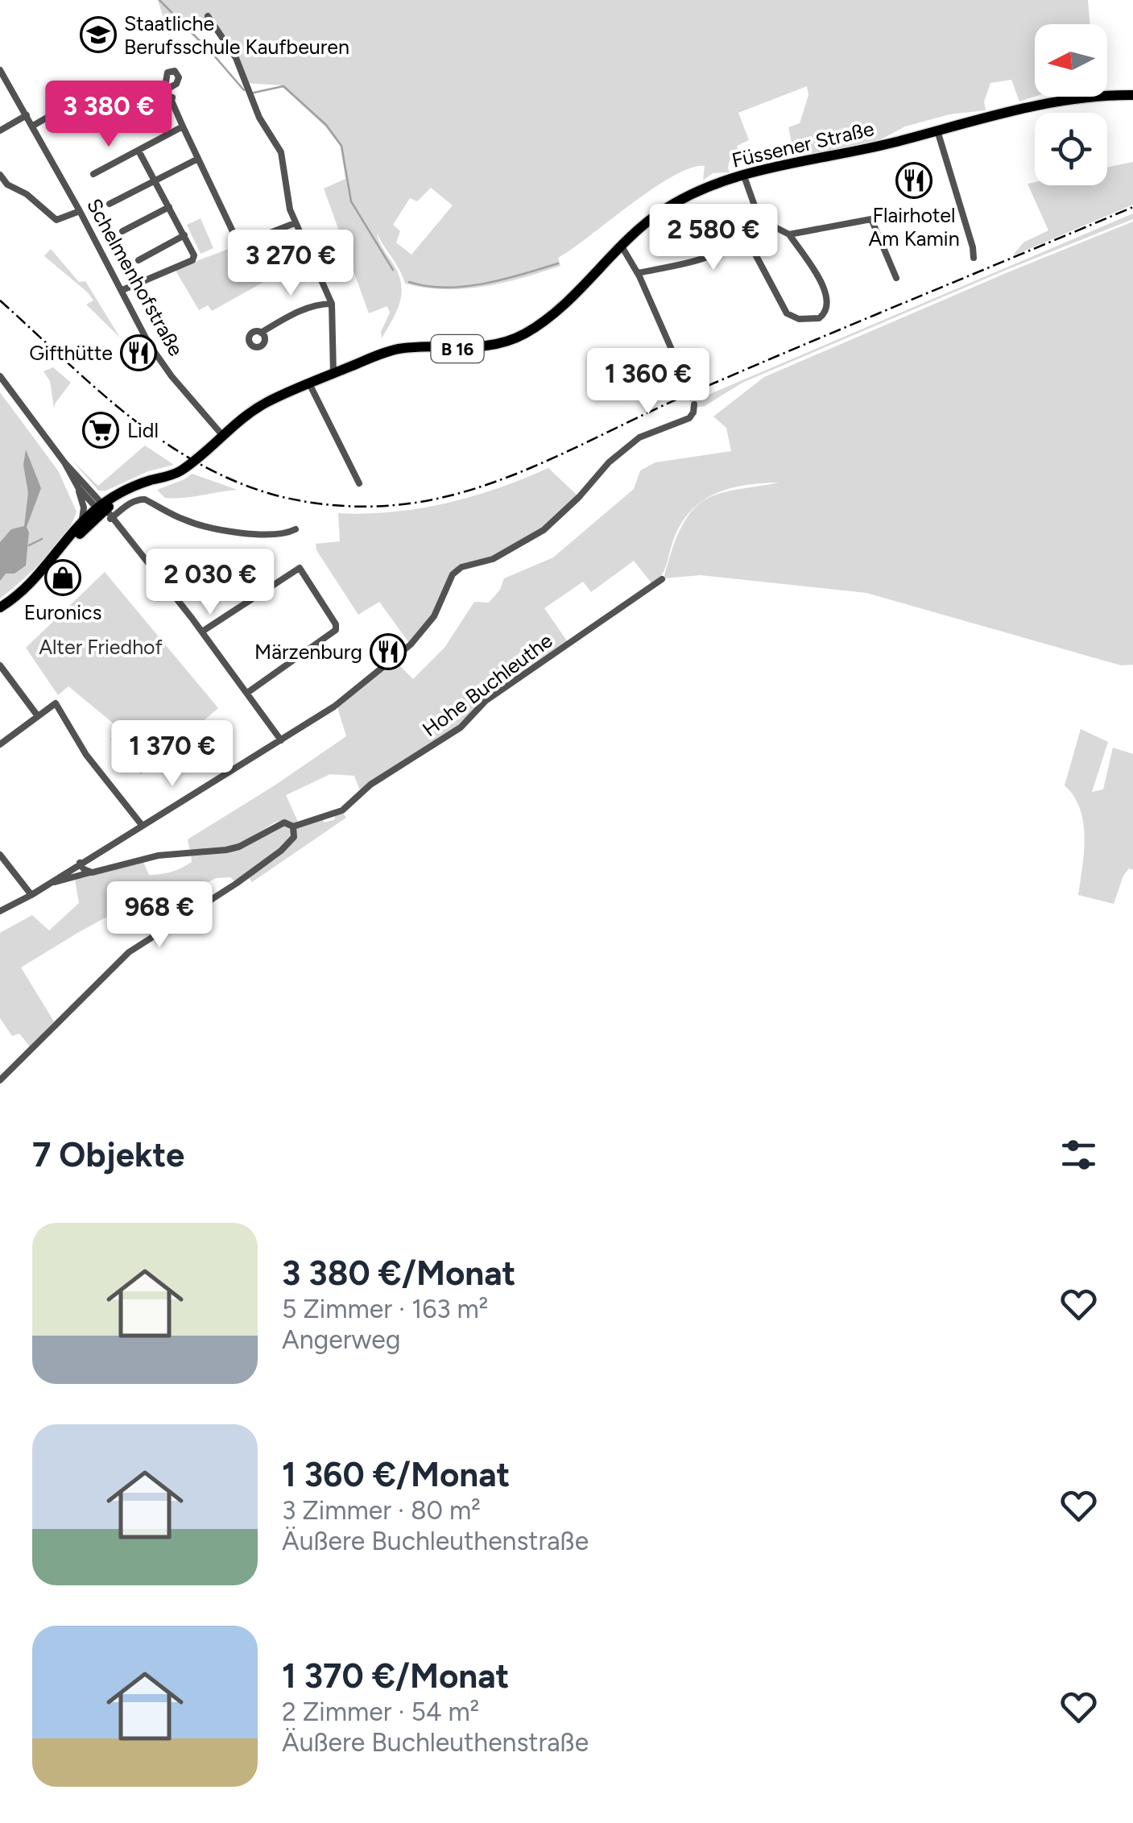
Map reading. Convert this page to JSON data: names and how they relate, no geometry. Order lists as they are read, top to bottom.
{
  "streets": {
    "main road": ["Füssener Straße", "B 16"],
    "street": ["Schelmenhofstraße", "Hohe Buchleuthe"]
  },
  "crossings": [
    ["Füssener Straße", "Schelmenhofstraße"],
    ["Füssener Straße", "B 16"]
  ],
  "parks": ["Alter Friedhof"],
  "places": {
    "school or university": ["Staatliche Berufsschule Kaufbeuren"],
    "restaurant": ["Flairhotel Am Kamin", "Gifthütte", "Märzenburg"],
    "supermarket": ["Lidl"],
    "shop": ["Euronics"]
  },
  "north": "left",
  "page": {
    "price": [
      "3 380 €",
      "2 580 €",
      "3 270 €",
      "1 360 €",
      "2 030 €",
      "1 370 €",
      "968 €"
    ],
    "heading": "7 Objekte",
    "list": [
      {
        "name": "3 380 €/Monat",
        "note": "5 Zimmer · 163 m² · Angerweg"
      },
      {
        "name": "1 360 €/Monat",
        "note": "3 Zimmer · 80 m² · Äußere Buchleuthenstraße"
      },
      {
        "name": "1 370 €/Monat",
        "note": "2 Zimmer · 54 m² · Äußere Buchleuthenstraße"
      }
    ]
  }
}
